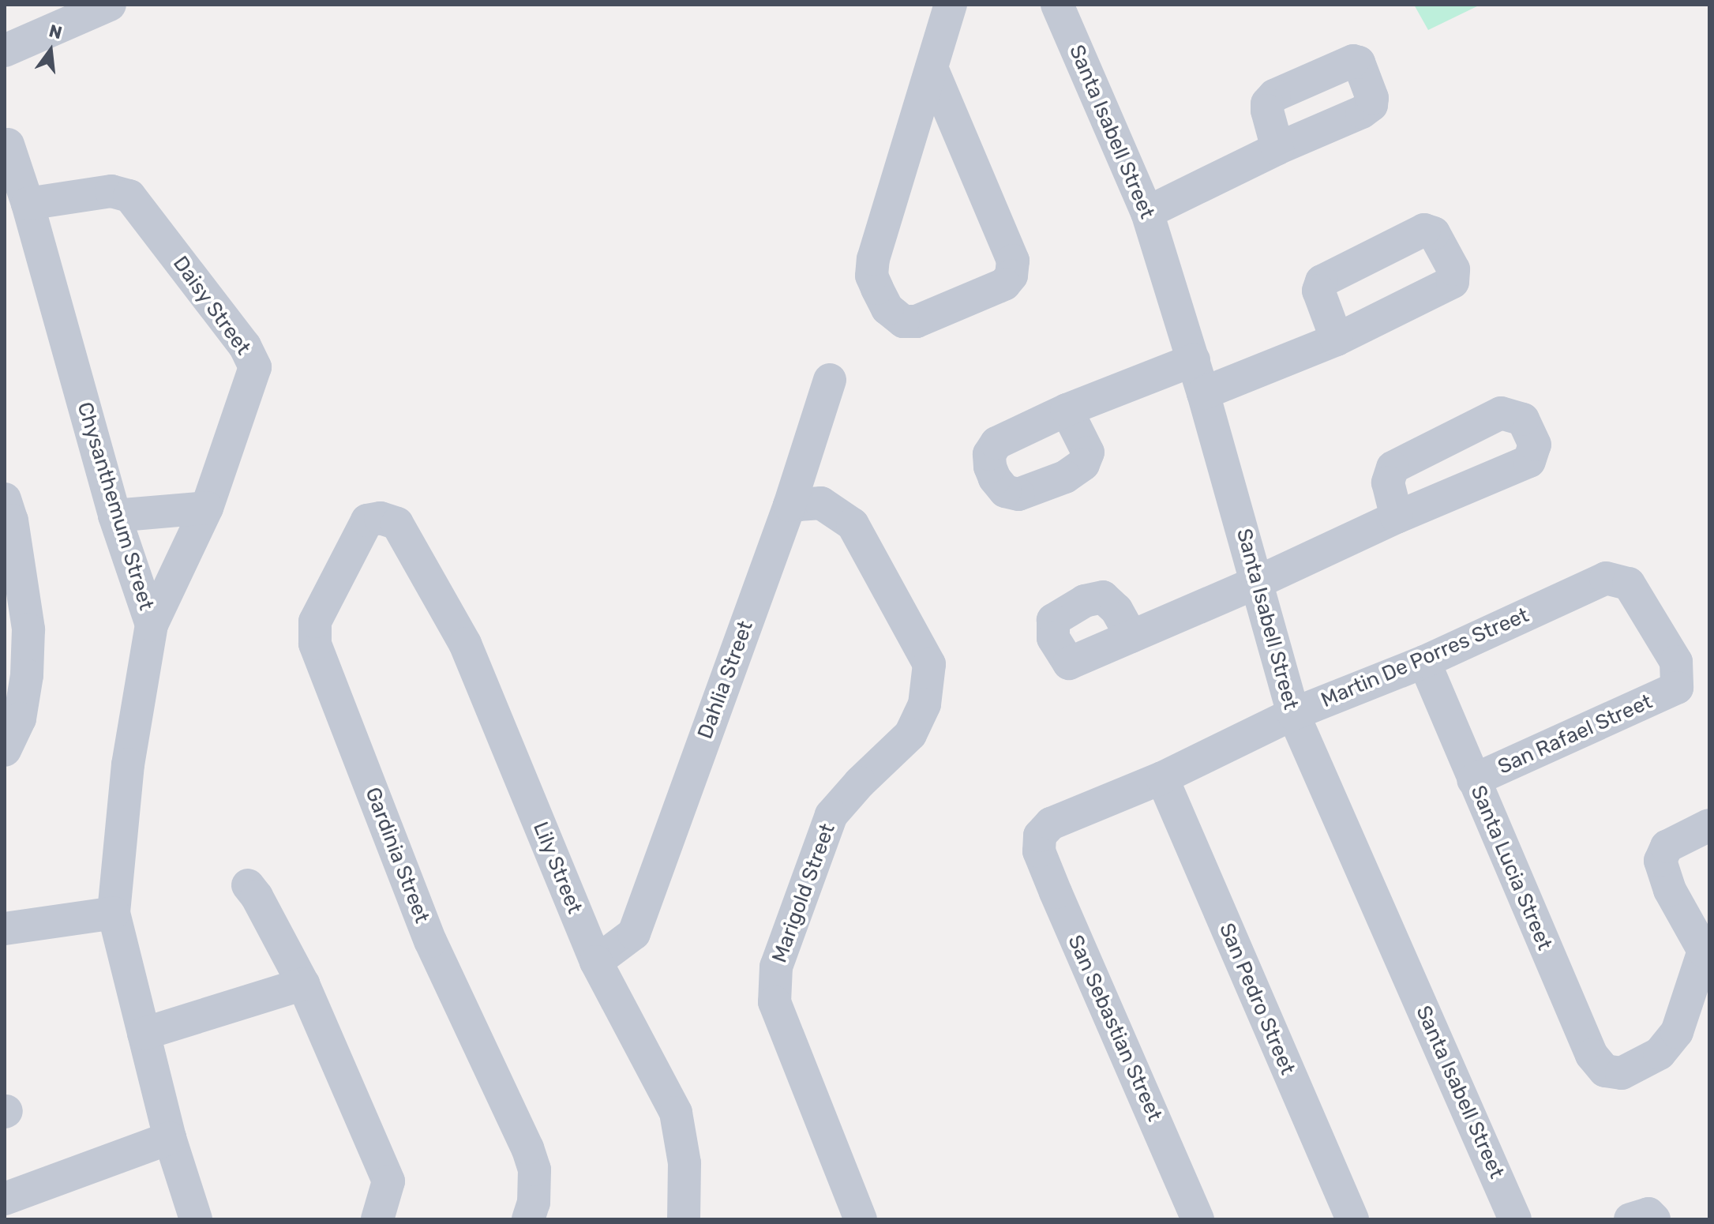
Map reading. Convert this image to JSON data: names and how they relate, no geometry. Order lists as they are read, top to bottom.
{
  "streets": {
    "street": [
      "Santa Isabell Street",
      "Daisy Street",
      "Chysanthemum Street",
      "Martin De Porres Street",
      "Dahlia Street",
      "San Rafael Street",
      "Gardinia Street",
      "Lily Street",
      "Santa Lucia Street",
      "Marigold Street",
      "San Pedro Street",
      "San Sebastian Street"
    ]
  },
  "crossings": [
    ["Santa Isabell Street", "Martin De Porres Street"],
    ["Daisy Street", "Chysanthemum Street"],
    ["Martin De Porres Street", "San Rafael Street"],
    ["Martin De Porres Street", "Santa Lucia Street"],
    ["Martin De Porres Street", "San Pedro Street"],
    ["Martin De Porres Street", "San Sebastian Street"],
    ["Dahlia Street", "Lily Street"],
    ["Dahlia Street", "Marigold Street"],
    ["San Rafael Street", "Santa Lucia Street"],
    ["Gardinia Street", "Lily Street"]
  ],
  "north": "top"
}
